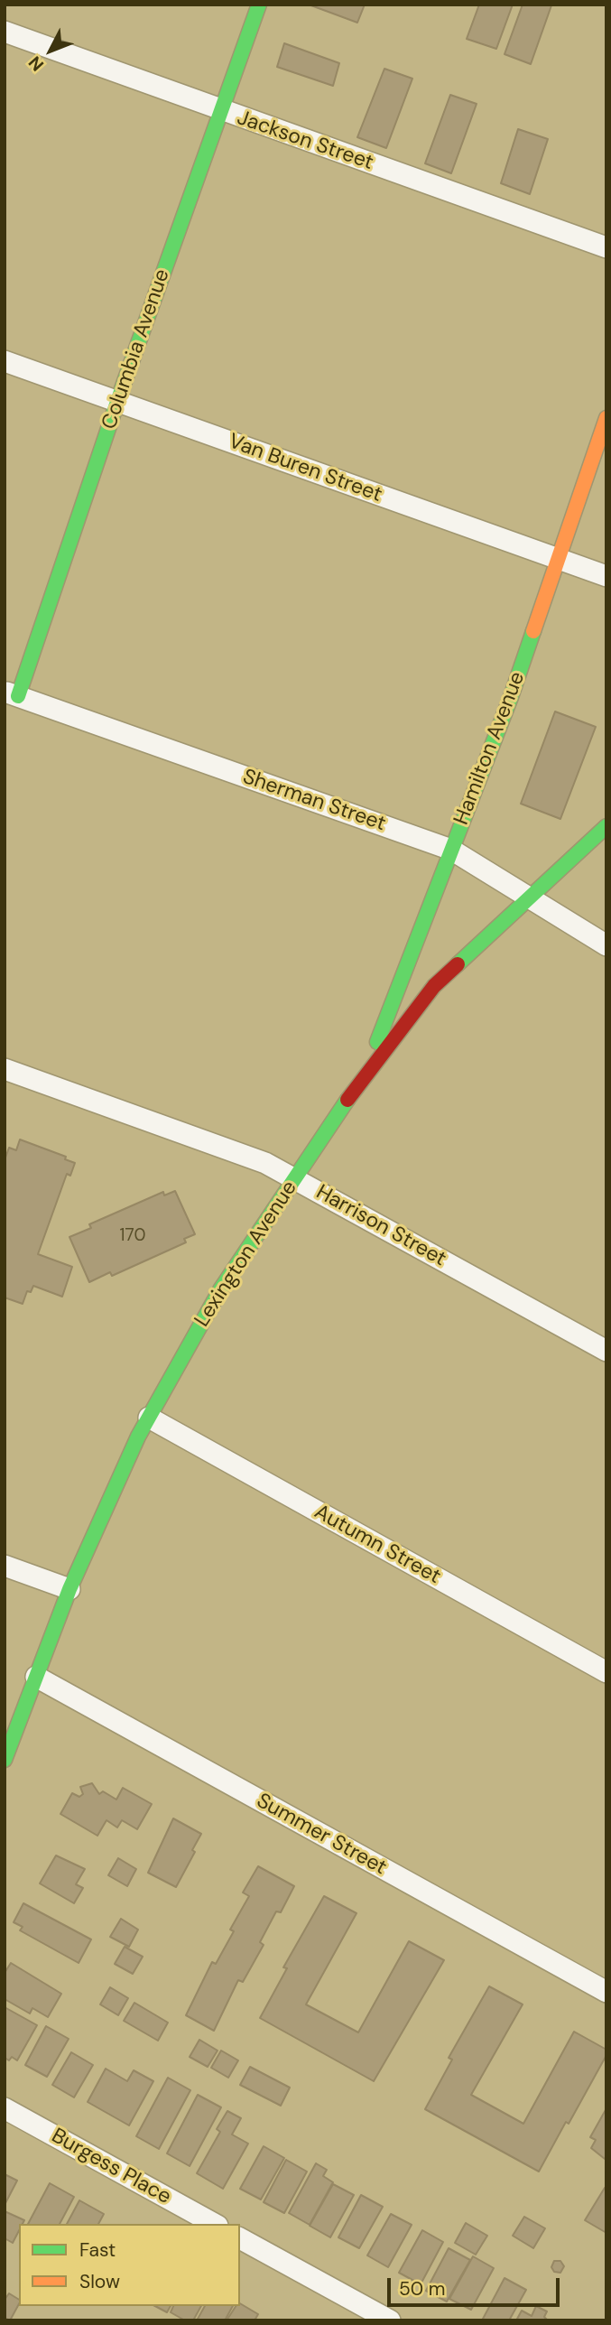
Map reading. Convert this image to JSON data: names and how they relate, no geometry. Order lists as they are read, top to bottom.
{
  "streets": {
    "main road": ["Columbia Avenue", "Hamilton Avenue", "Lexington Avenue"],
    "street": [
      "Jackson Street",
      "Van Buren Street",
      "Sherman Street",
      "Harrison Street",
      "Autumn Street",
      "Summer Street",
      "Burgess Place"
    ]
  },
  "crossings": [
    ["Jackson Street", "Columbia Avenue"],
    ["Columbia Avenue", "Van Buren Street"],
    ["Columbia Avenue", "Sherman Street"],
    ["Van Buren Street", "Hamilton Avenue"],
    ["Hamilton Avenue", "Sherman Street"],
    ["Hamilton Avenue", "Lexington Avenue"],
    ["Sherman Street", "Lexington Avenue"],
    ["Harrison Street", "Lexington Avenue"],
    ["Lexington Avenue", "Autumn Street"],
    ["Lexington Avenue", "Summer Street"]
  ],
  "house_numbers": ["170"],
  "legend": ["Fast", "Slow"],
  "scale_bar": "50 m",
  "north": "bottom left"
}
